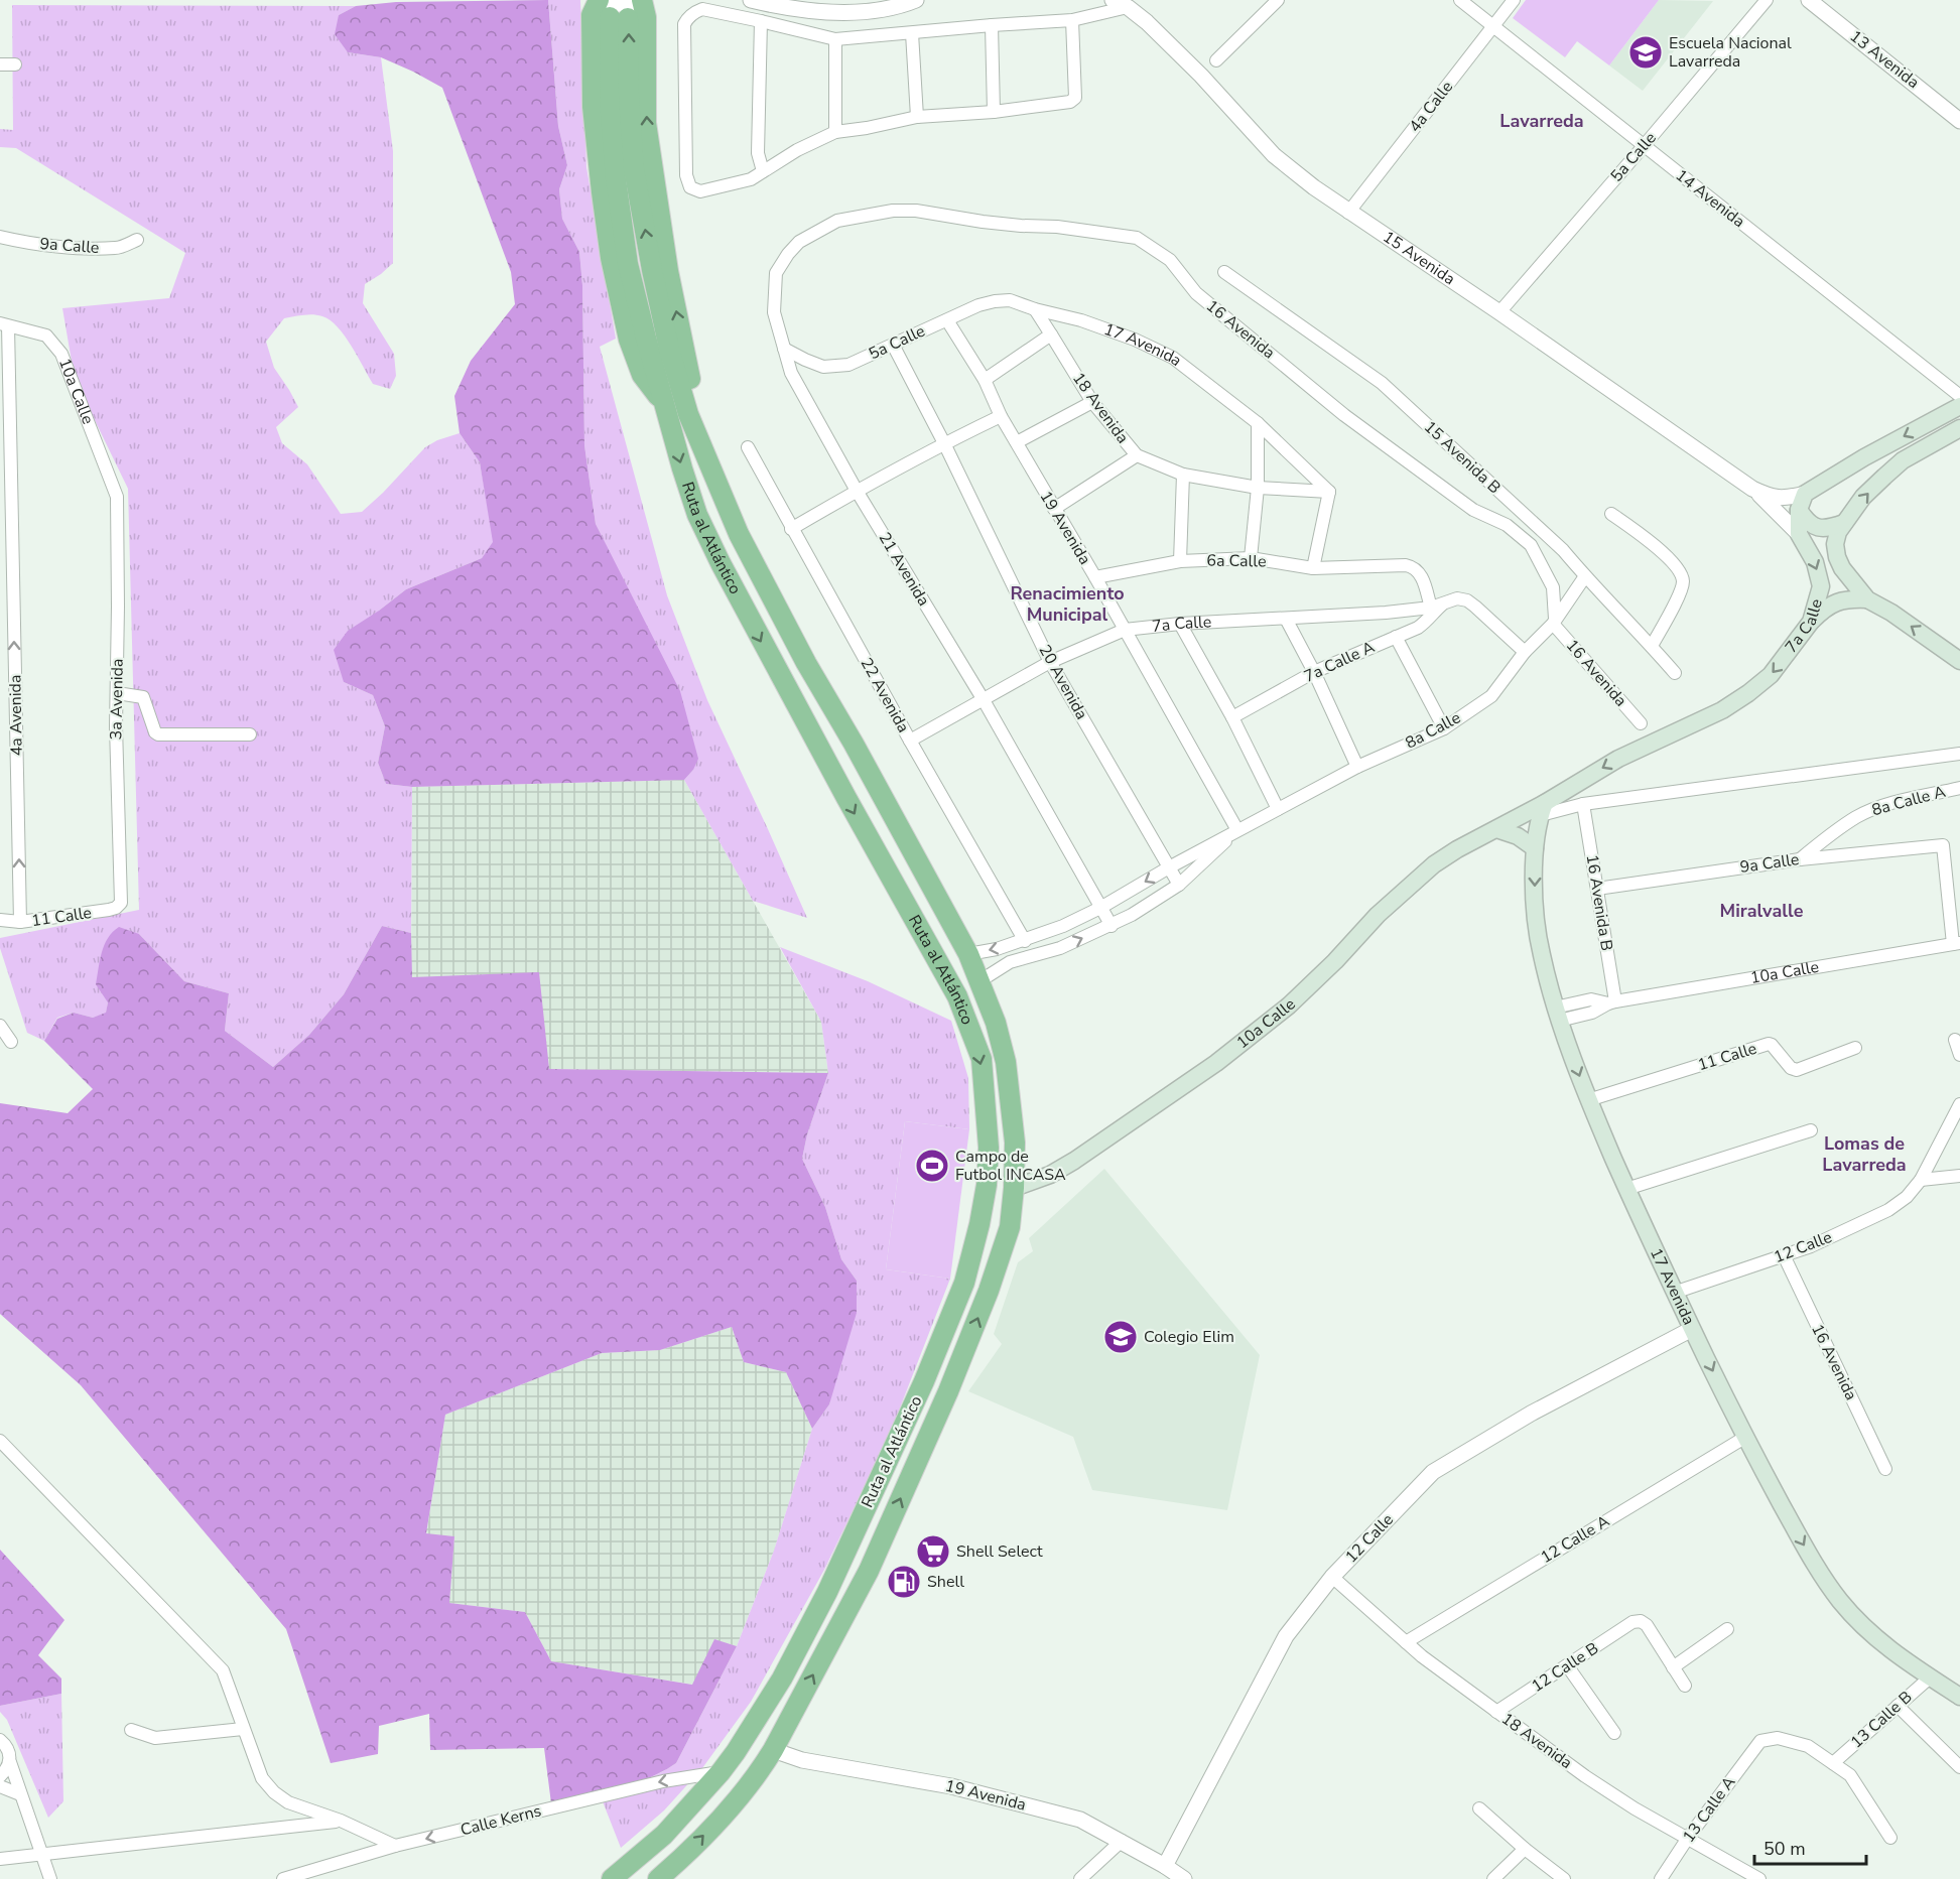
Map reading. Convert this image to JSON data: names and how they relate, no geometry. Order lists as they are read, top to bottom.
{
  "streets": {
    "highway": ["Ruta al Atlántico"],
    "main road": ["17 Avenida", "10a Calle", "7a Calle"],
    "street": [
      "13 Avenida",
      "4a Calle",
      "5a Calle",
      "14 Avenida",
      "9a Calle",
      "15 Avenida",
      "16 Avenida",
      "18 Avenida",
      "15 Avenida B",
      "19 Avenida",
      "6a Calle",
      "21 Avenida",
      "7a Calle A",
      "20 Avenida",
      "22 Avenida",
      "3a Avenida",
      "4a Avenida",
      "8a Calle",
      "8a Calle A",
      "16 Avenida B",
      "11 Calle",
      "12 Calle",
      "12 Calle A",
      "12 Calle B",
      "13 Calle B",
      "13 Calle A",
      "Calle Kerns"
    ]
  },
  "crossings": [
    ["4a Calle", "14 Avenida"],
    ["4a Calle", "15 Avenida"],
    ["5a Calle", "14 Avenida"],
    ["5a Calle", "15 Avenida"],
    ["5a Calle", "17 Avenida"],
    ["5a Calle", "19 Avenida"],
    ["5a Calle", "21 Avenida"],
    ["5a Calle", "20 Avenida"],
    ["9a Calle", "10a Calle"],
    ["9a Calle", "8a Calle A"],
    ["9a Calle", "16 Avenida B"],
    ["15 Avenida", "7a Calle"],
    ["16 Avenida", "21 Avenida"],
    ["16 Avenida", "8a Calle"],
    ["16 Avenida", "12 Calle"],
    ["17 Avenida", "10a Calle"],
    ["17 Avenida", "18 Avenida"],
    ["17 Avenida", "7a Calle"],
    ["17 Avenida", "11 Calle"],
    ["17 Avenida", "12 Calle"],
    ["17 Avenida", "12 Calle A"],
    ["17 Avenida", "13 Calle B"],
    ["10a Calle", "Ruta al Atlántico"],
    ["10a Calle", "7a Calle"],
    ["10a Calle", "3a Avenida"],
    ["10a Calle", "4a Avenida"],
    ["10a Calle", "16 Avenida B"],
    ["18 Avenida", "12 Calle"],
    ["18 Avenida", "12 Calle A"],
    ["18 Avenida", "12 Calle B"],
    ["18 Avenida", "13 Calle A"],
    ["15 Avenida B", "8a Calle"],
    ["19 Avenida", "Ruta al Atlántico"],
    ["19 Avenida", "6a Calle"],
    ["19 Avenida", "7a Calle"],
    ["19 Avenida", "8a Calle"],
    ["19 Avenida", "12 Calle"],
    ["Ruta al Atlántico", "8a Calle"],
    ["Ruta al Atlántico", "Calle Kerns"],
    ["6a Calle", "7a Calle"],
    ["6a Calle", "7a Calle A"],
    ["21 Avenida", "7a Calle"],
    ["21 Avenida", "8a Calle"],
    ["7a Calle", "7a Calle A"],
    ["7a Calle", "20 Avenida"],
    ["7a Calle", "22 Avenida"],
    ["20 Avenida", "8a Calle"],
    ["22 Avenida", "8a Calle"],
    ["3a Avenida", "11 Calle"],
    ["4a Avenida", "11 Calle"],
    ["13 Calle B", "13 Calle A"]
  ],
  "one_way": [
    "17 Avenida",
    "7a Calle",
    "4a Avenida",
    "Calle Kerns"
  ],
  "districts": [
    "Lavarreda",
    "Renacimiento Municipal",
    "Miralvalle",
    "Lomas de Lavarreda"
  ],
  "places": {
    "school or university": ["Escuela Nacional Lavarreda", "Colegio Elim"],
    "sports": ["Campo de Futbol INCASA"],
    "supermarket": ["Shell Select"],
    "fuel station": ["Shell"]
  },
  "scale_bar": "50 m"
}
